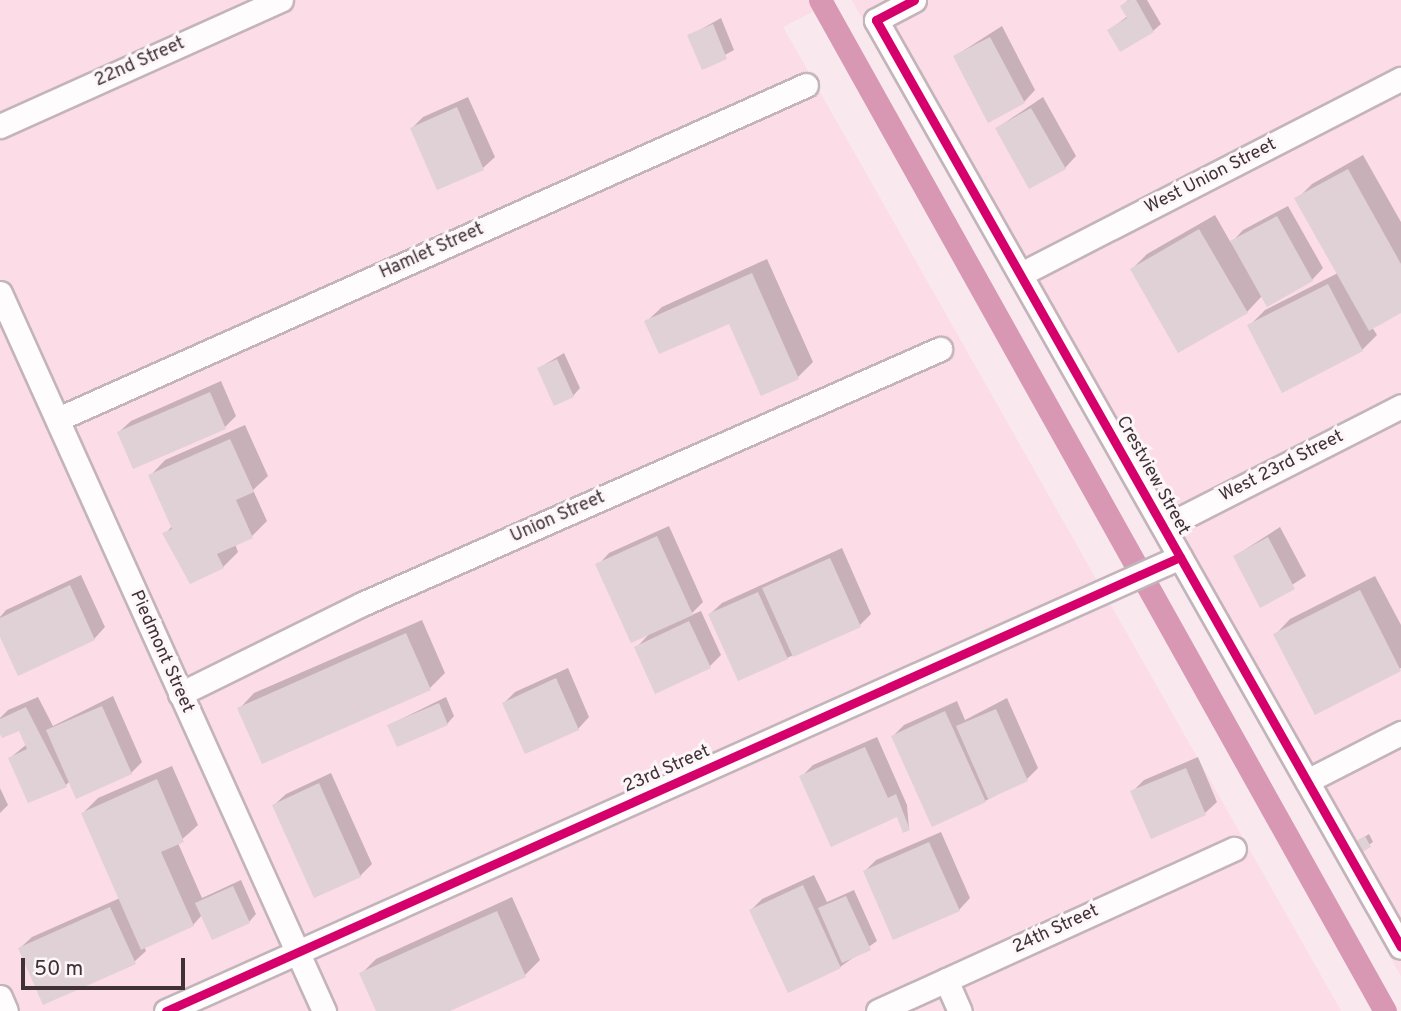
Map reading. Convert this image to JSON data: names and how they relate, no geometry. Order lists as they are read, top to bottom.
{
  "streets": {
    "street": [
      "22nd Street",
      "West Union Street",
      "Hamlet Street",
      "West 23rd Street",
      "Crestview Street",
      "Union Street",
      "Piedmont Street",
      "23rd Street",
      "24th Street"
    ]
  },
  "crossings": [
    ["West Union Street", "Crestview Street"],
    ["Hamlet Street", "Piedmont Street"],
    ["West 23rd Street", "Crestview Street"],
    ["Crestview Street", "23rd Street"],
    ["Union Street", "Piedmont Street"],
    ["Piedmont Street", "23rd Street"]
  ],
  "scale_bar": "50 m"
}
